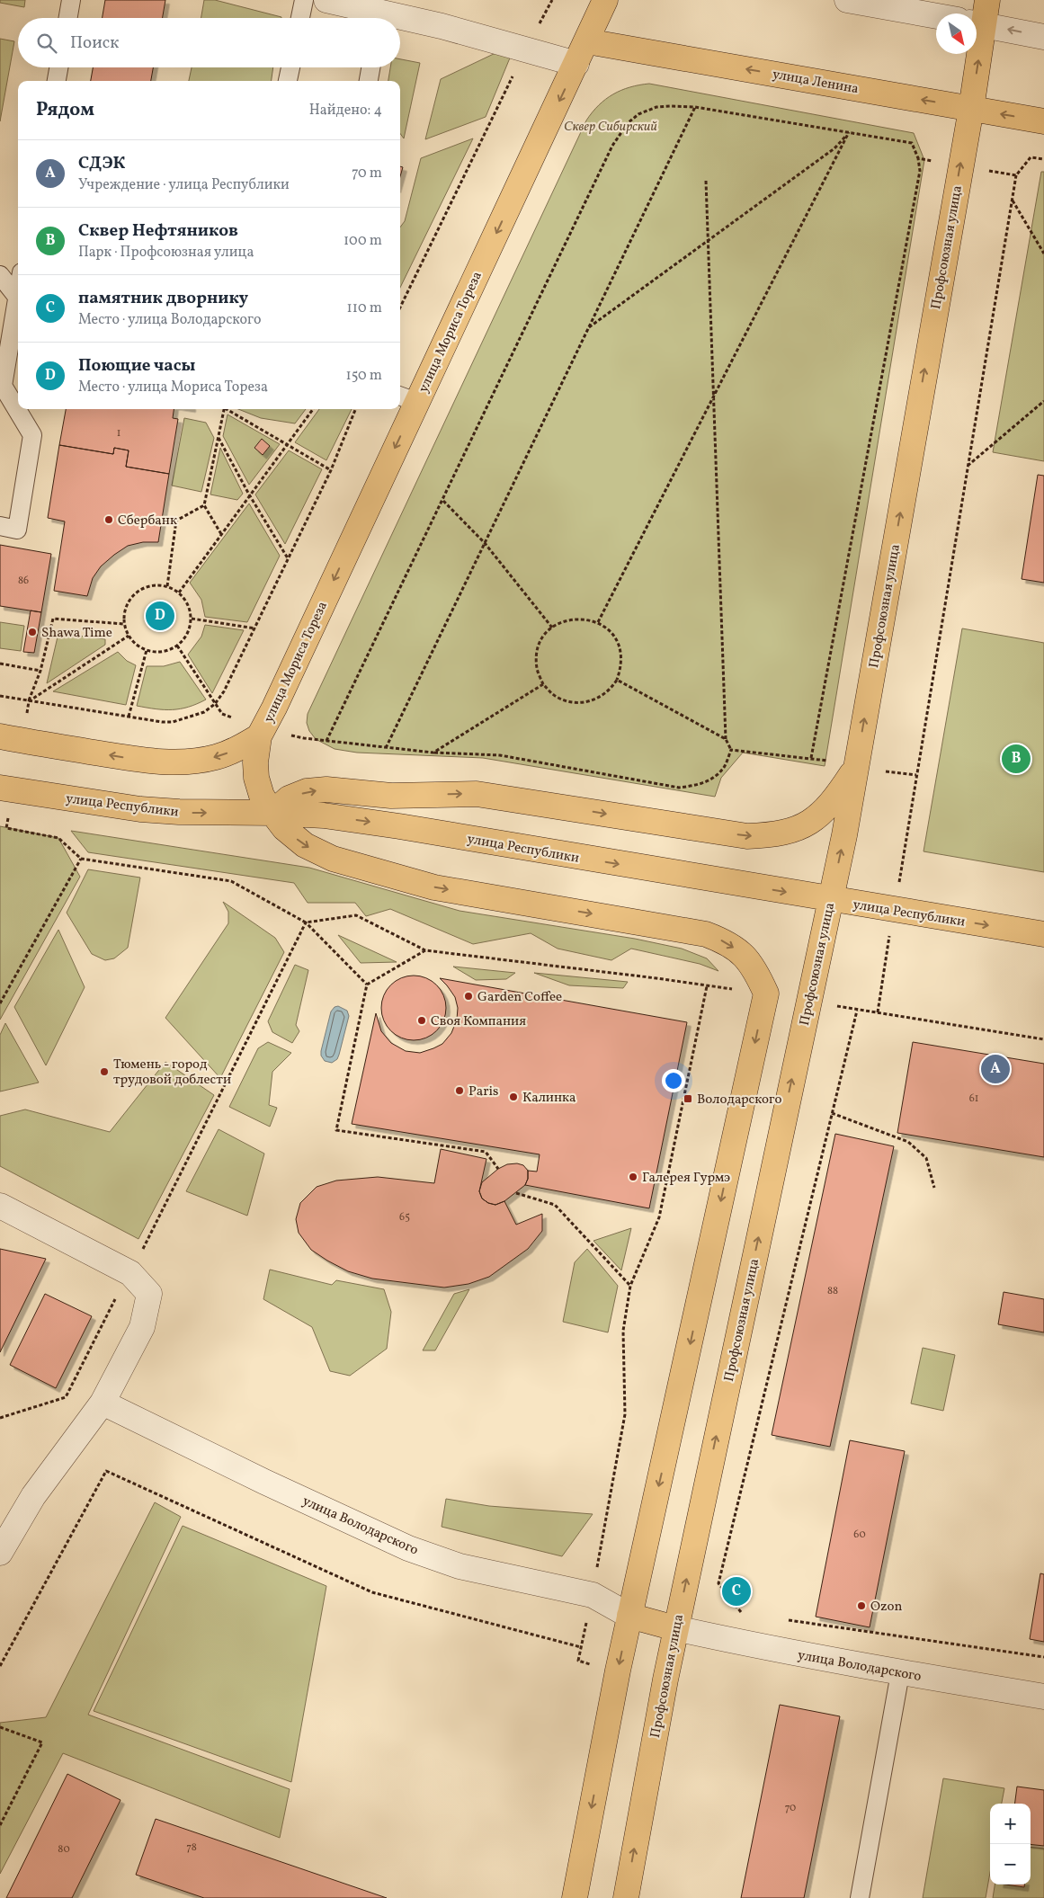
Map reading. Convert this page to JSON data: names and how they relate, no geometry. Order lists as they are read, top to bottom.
{
  "streets": {
    "main road": [
      "улица Ленина",
      "Профсоюзная улица",
      "улица Мориса Тореза",
      "улица Республики"
    ],
    "street": ["улица Володарского"]
  },
  "crossings": [
    ["улица Ленина", "Профсоюзная улица"],
    ["улица Ленина", "улица Мориса Тореза"],
    ["Профсоюзная улица", "улица Республики"],
    ["Профсоюзная улица", "улица Володарского"],
    ["улица Мориса Тореза", "улица Республики"]
  ],
  "one_way": ["улица Ленина"],
  "parks": ["Сквер Сибирский"],
  "places": {
    "other": [
      "Сбербанк",
      "Shawa Time",
      "Garden Coffee",
      "Своя Компания",
      "Тюмень - город трудовой доблести",
      "Paris",
      "Калинка",
      "Галерея Гурмэ",
      "Ozon"
    ],
    "transit": ["Володарского"]
  },
  "house_numbers": [
    "1",
    "86",
    "61",
    "65",
    "88",
    "60",
    "70",
    "78",
    "80"
  ],
  "north": "bottom right",
  "page": {
    "search": "Поиск",
    "heading": ["Рядом", "Найдено: 4"],
    "list": [
      {
        "mark": "A",
        "name": "СДЭК",
        "note": "Учреждение · улица Республики",
        "value": "70 m"
      },
      {
        "mark": "B",
        "name": "Сквер Нефтяников",
        "note": "Парк · Профсоюзная улица",
        "value": "100 m"
      },
      {
        "mark": "C",
        "name": "памятник дворнику",
        "note": "Место · улица Володарского",
        "value": "110 m"
      },
      {
        "mark": "D",
        "name": "Поющие часы",
        "note": "Место · улица Мориса Тореза",
        "value": "150 m"
      }
    ],
    "pins": [
      "D",
      "B",
      "A",
      "C"
    ],
    "map_buttons": ["+", "−"]
  }
}
